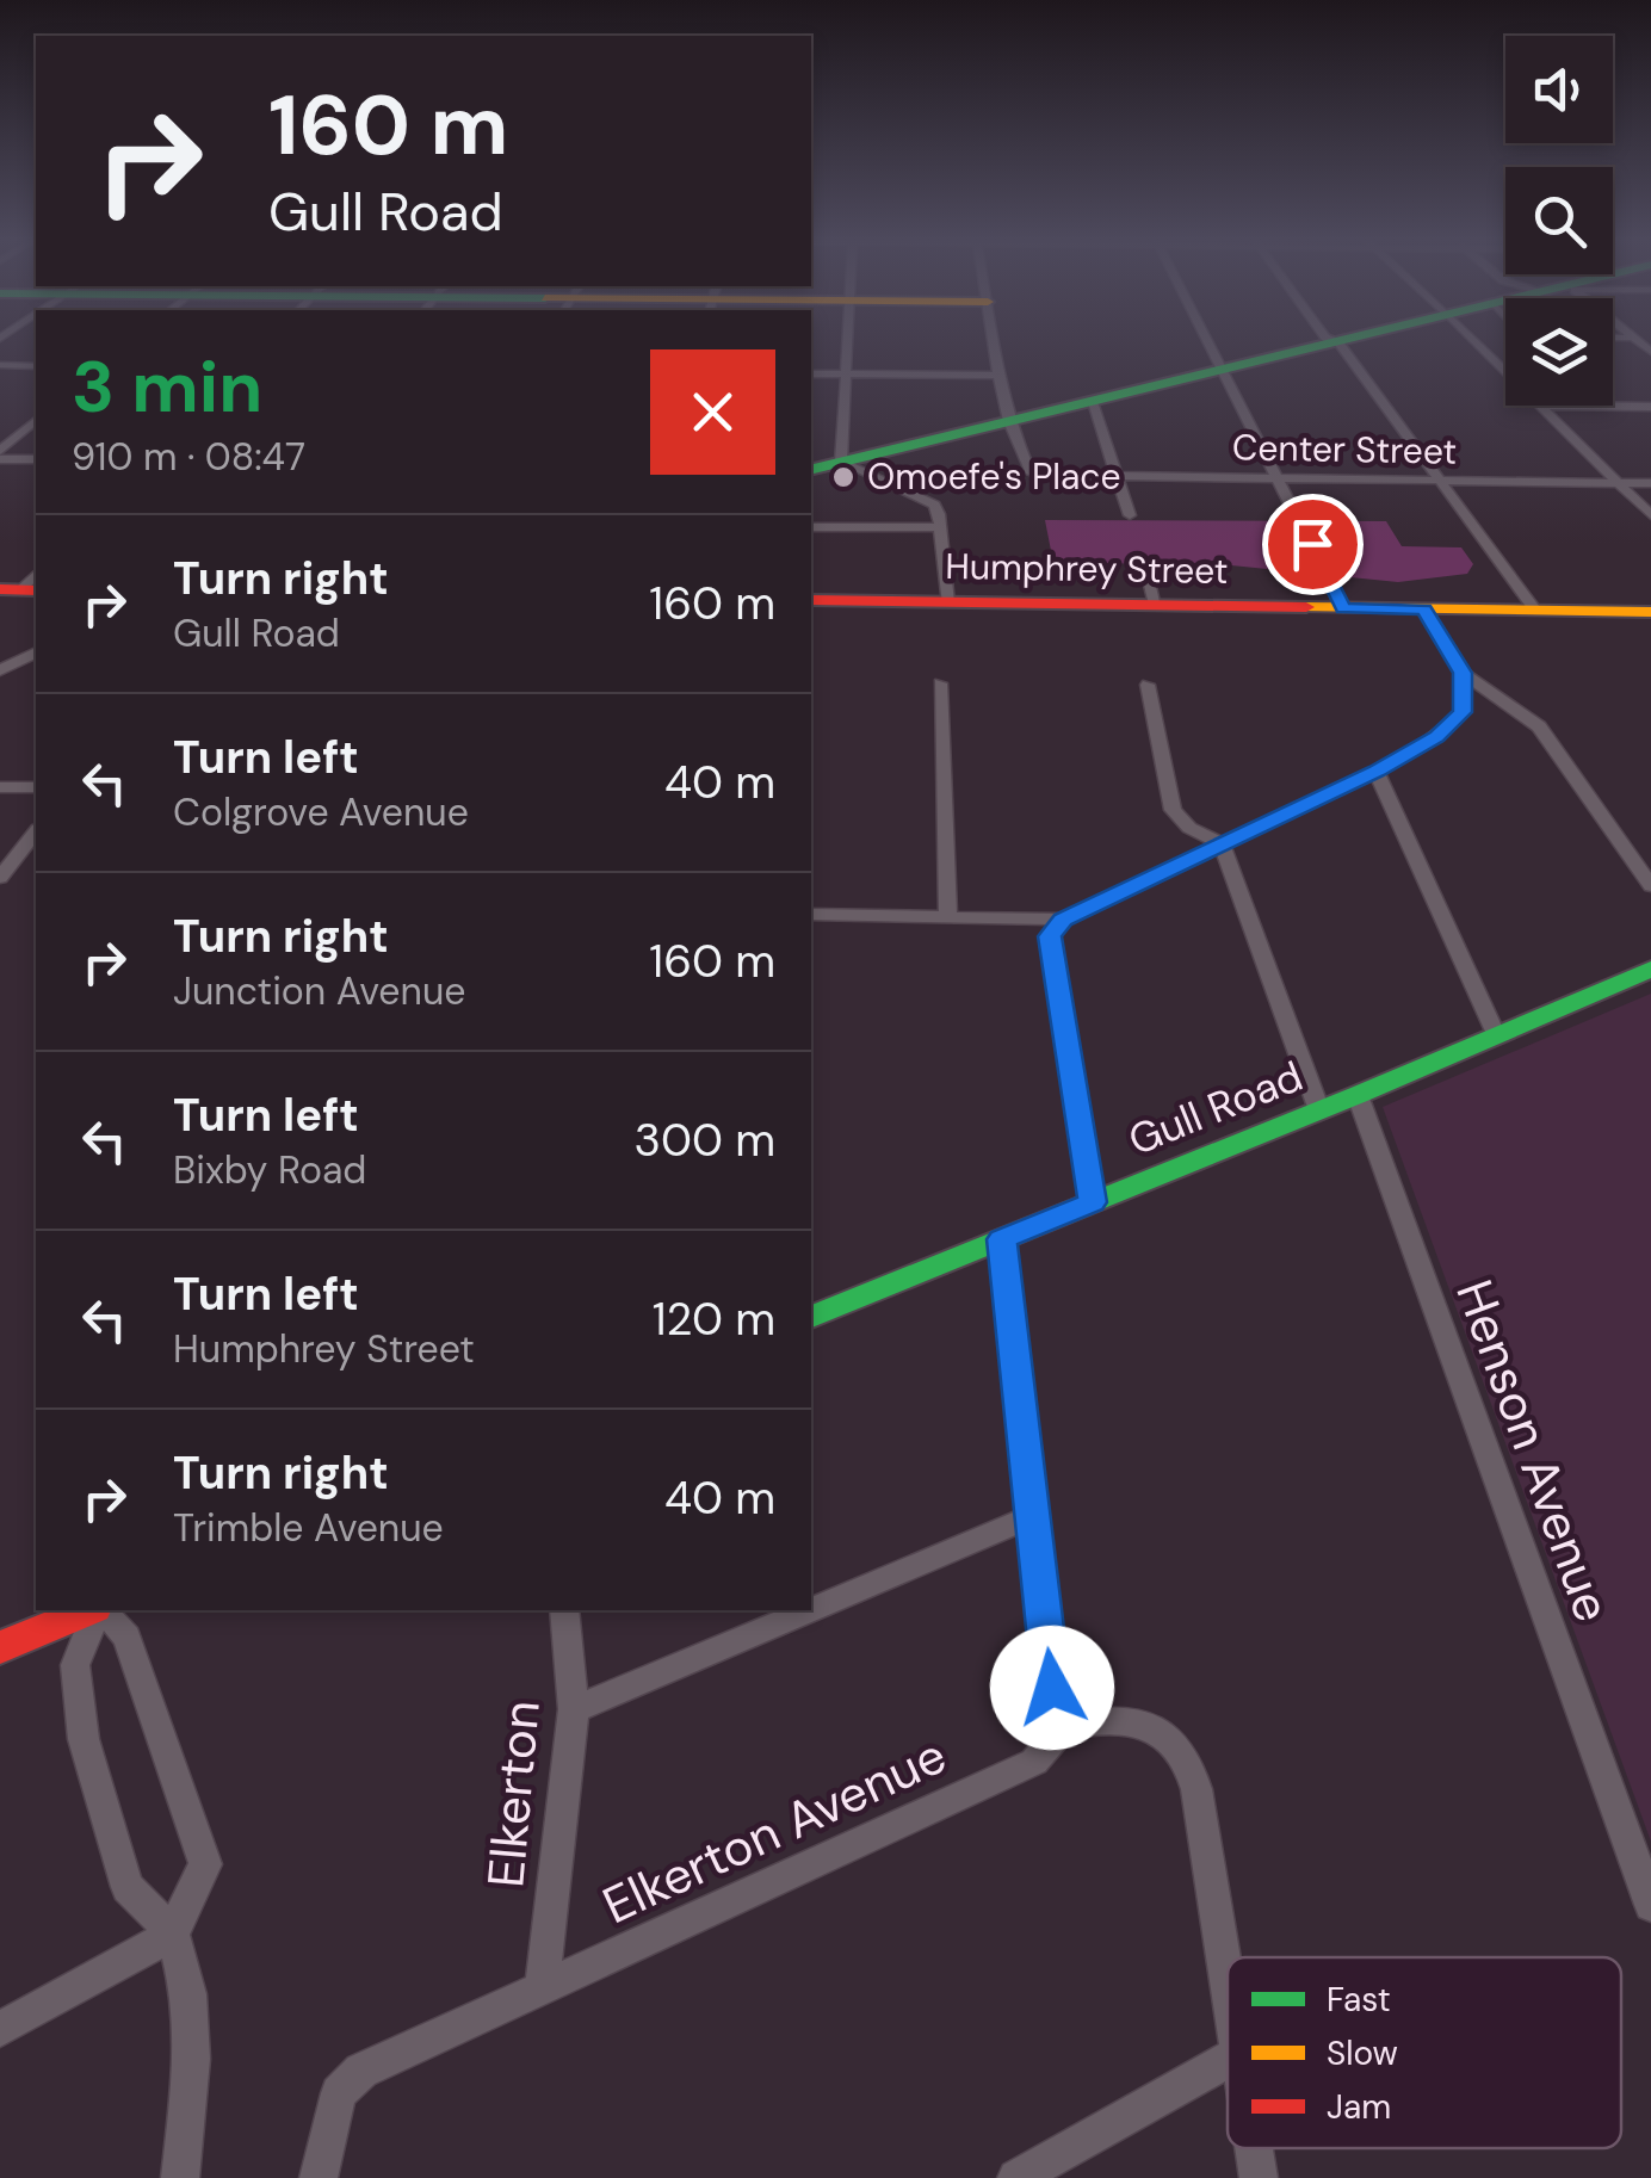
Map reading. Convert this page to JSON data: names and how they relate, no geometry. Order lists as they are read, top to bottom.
{
  "streets": {
    "street": [
      "Center Street",
      "Humphrey Street",
      "Gull Road",
      "Henson Avenue",
      "Elkerton",
      "Elkerton Avenue"
    ]
  },
  "crossings": [
    ["Gull Road", "Henson Avenue"],
    ["Elkerton", "Elkerton Avenue"]
  ],
  "places": ["Omoefe's Place"],
  "legend": ["Fast", "Slow", "Jam"],
  "page": {
    "turn": ["160 m", "Gull Road"],
    "heading": ["3 min", "910 m · 08:47"],
    "list": [
      {
        "name": "Turn right",
        "note": "Gull Road",
        "value": "160 m"
      },
      {
        "name": "Turn left",
        "note": "Colgrove Avenue",
        "value": "40 m"
      },
      {
        "name": "Turn right",
        "note": "Junction Avenue",
        "value": "160 m"
      },
      {
        "name": "Turn left",
        "note": "Bixby Road",
        "value": "300 m"
      },
      {
        "name": "Turn left",
        "note": "Humphrey Street",
        "value": "120 m"
      },
      {
        "name": "Turn right",
        "note": "Trimble Avenue",
        "value": "40 m"
      }
    ]
  }
}
